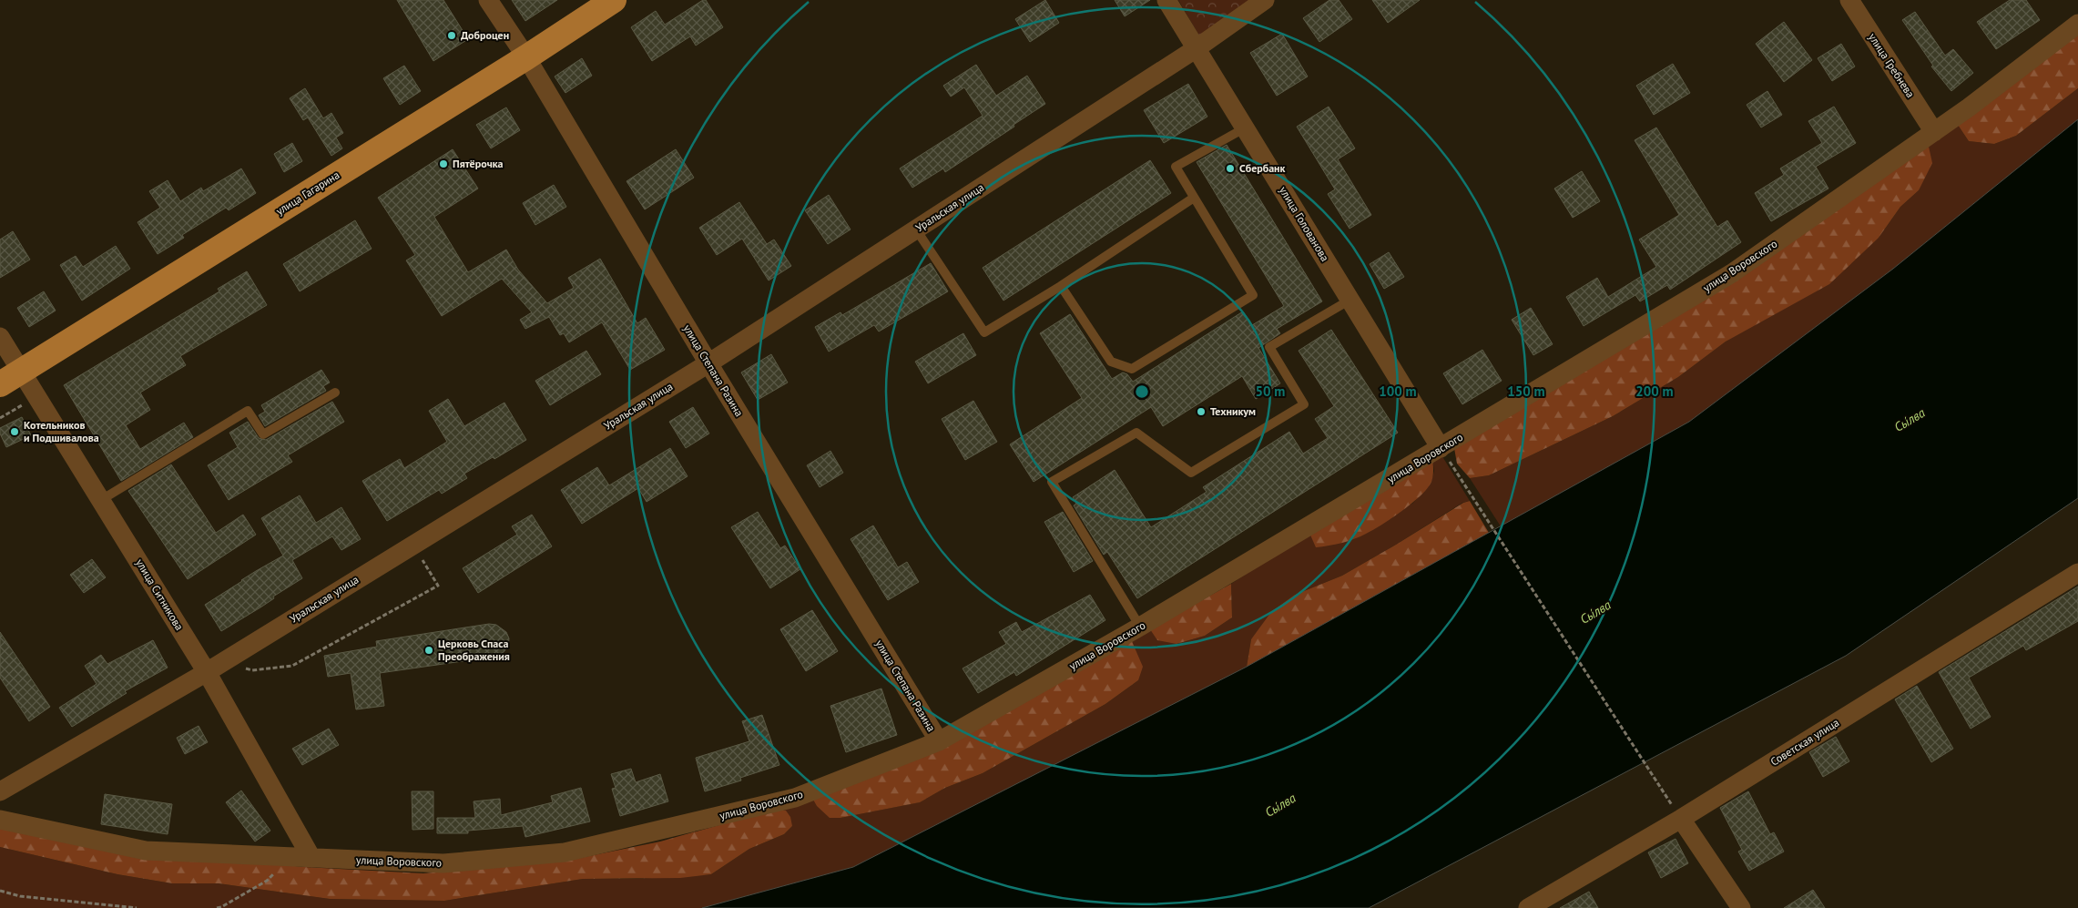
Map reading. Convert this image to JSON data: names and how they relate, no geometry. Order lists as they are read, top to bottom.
{
  "streets": {
    "main road": ["улица Гагарина"],
    "street": [
      "улица Гребнева",
      "Уральская улица",
      "улица Голованова",
      "улица Воровского",
      "улица Степана Разина",
      "улица Ситникова",
      "Советская улица"
    ]
  },
  "crossings": [
    ["улица Гребнева", "улица Воровского"],
    ["улица Гагарина", "улица Степана Разина"],
    ["улица Гагарина", "улица Ситникова"],
    ["Уральская улица", "улица Голованова"],
    ["Уральская улица", "улица Степана Разина"],
    ["Уральская улица", "улица Ситникова"],
    ["улица Голованова", "улица Воровского"],
    ["улица Воровского", "улица Степана Разина"],
    ["улица Воровского", "улица Ситникова"]
  ],
  "water": ["Сы́лва"],
  "places": [
    "Доброцен",
    "Пятёрочка",
    "Сбербанк",
    "Техникум",
    "Котельников и Подшивалова",
    "Церковь Спаса Преображения"
  ],
  "rings": [
    "50 m",
    "100 m",
    "150 m",
    "200 m"
  ]
}
